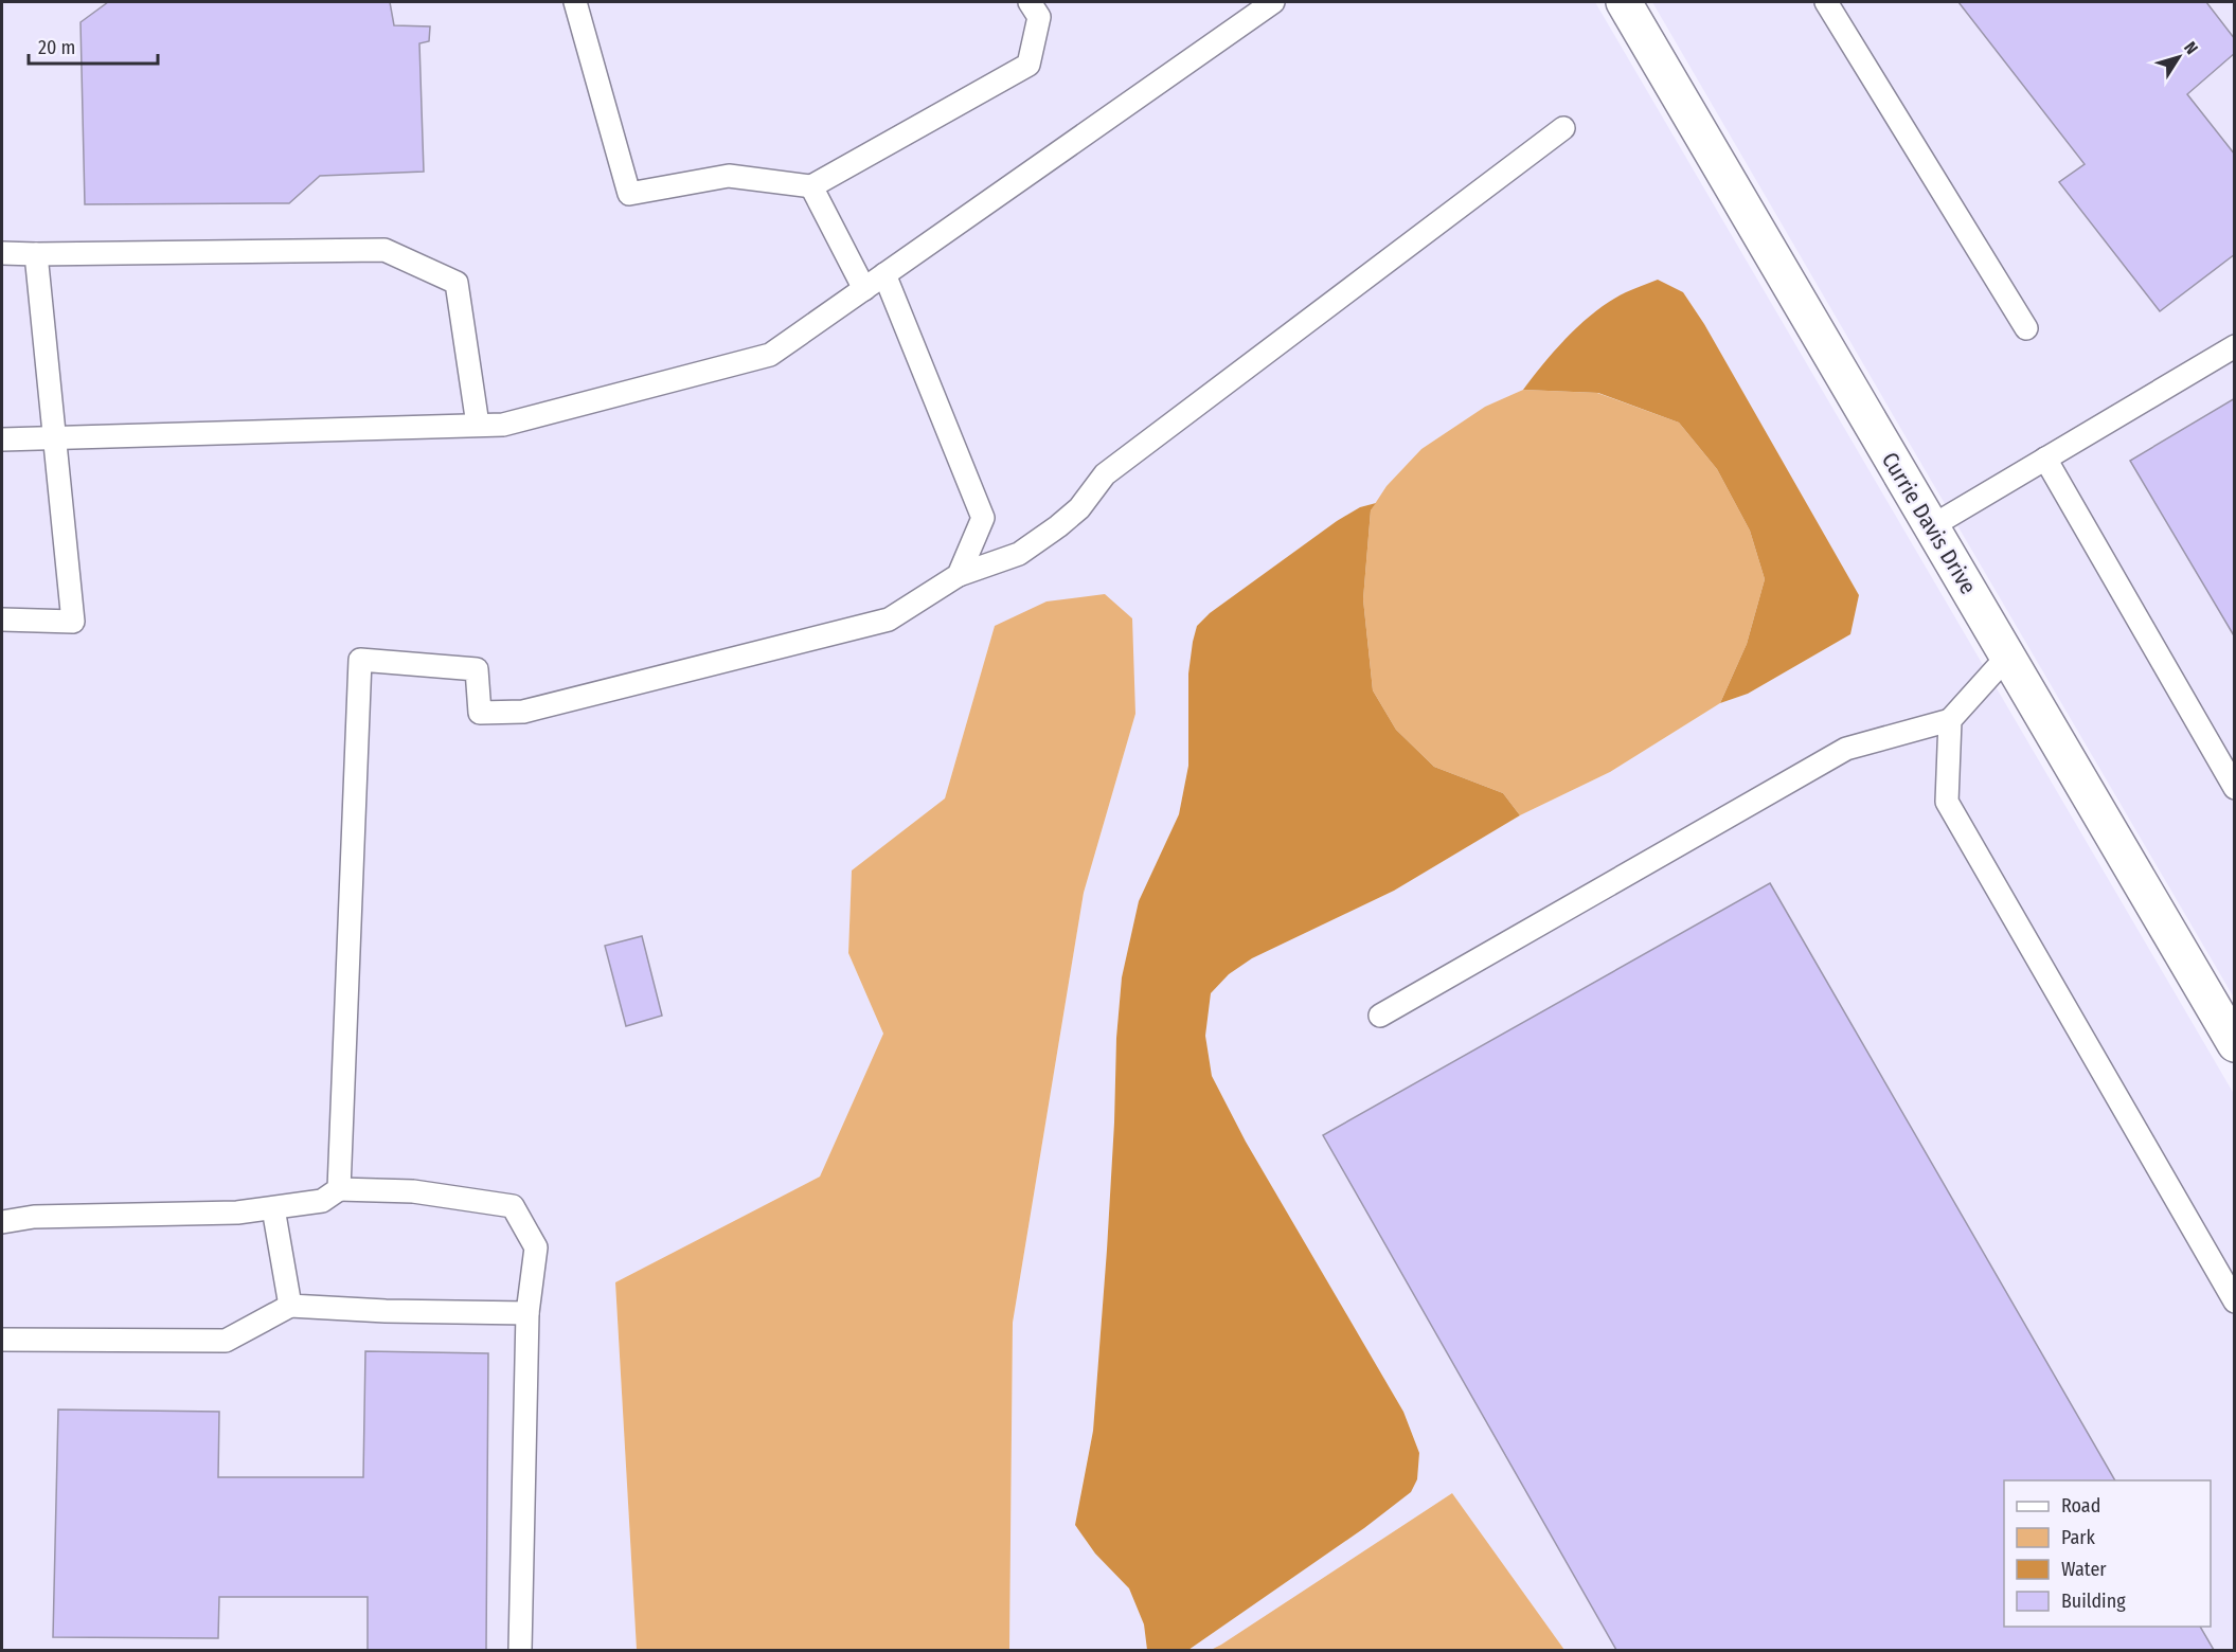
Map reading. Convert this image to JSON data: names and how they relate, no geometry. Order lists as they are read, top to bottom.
{
  "streets": {
    "street": ["Currie Davis Drive"]
  },
  "legend": [
    "Road",
    "Park",
    "Water",
    "Building"
  ],
  "scale_bar": "20 m",
  "north": "top right"
}
